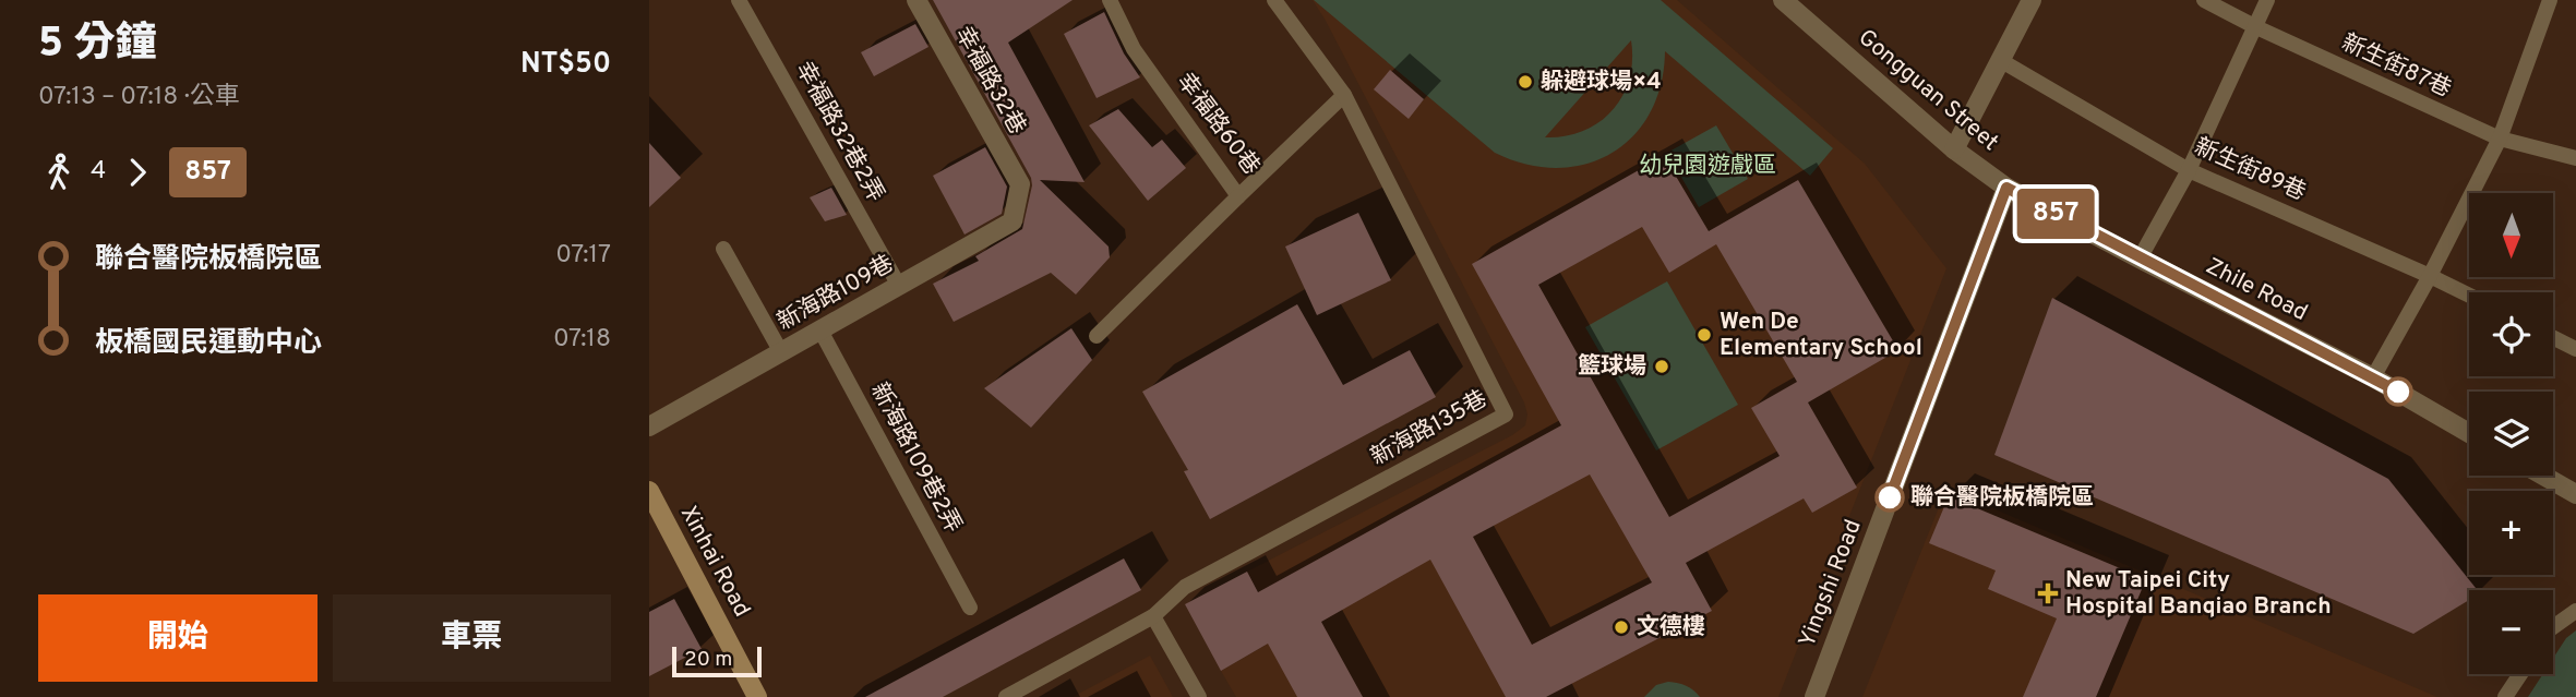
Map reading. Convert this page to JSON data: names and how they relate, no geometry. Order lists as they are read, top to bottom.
{
  "streets": {
    "street": [
      "幸福路32巷",
      "Gongguan Street",
      "Zhile Road",
      "新海路109巷",
      "Xinhai Road",
      "Yingshi Road"
    ],
    "lane": [
      "新生街87巷",
      "幸福路60巷",
      "幸福路32巷2弄",
      "新生街89巷",
      "新海路135巷",
      "新海路109巷2弄"
    ]
  },
  "crossings": [
    ["幸福路32巷", "新海路109巷"],
    ["Gongguan Street", "Zhile Road"],
    ["Gongguan Street", "Yingshi Road"],
    ["幸福路60巷", "新海路135巷"],
    ["幸福路32巷2弄", "新海路109巷"],
    ["Zhile Road", "Yingshi Road"],
    ["新海路109巷", "新海路109巷2弄"]
  ],
  "parks": ["幼兒園遊戲區"],
  "places": {
    "other": [
      "躲避球場×4",
      "Wen De Elementary School",
      "籃球場",
      "聯合醫院板橋院區",
      "文德樓"
    ],
    "health": ["New Taipei City Hospital Banqiao Branch"]
  },
  "lines": ["bus line 857"],
  "scale_bar": "20 m",
  "north": "bottom",
  "page": {
    "heading": ["5 分鐘", "07:13 – 07:18 · 公車", "NT$50"],
    "on_map": "857",
    "legs": ["4", "857"],
    "map_buttons": ["+", "−"],
    "list": [
      {
        "name": "聯合醫院板橋院區",
        "value": "07:17"
      },
      {
        "name": "板橋國民運動中心",
        "value": "07:18"
      }
    ],
    "buttons": ["開始", "車票"],
    "scale": "20 m"
  }
}
